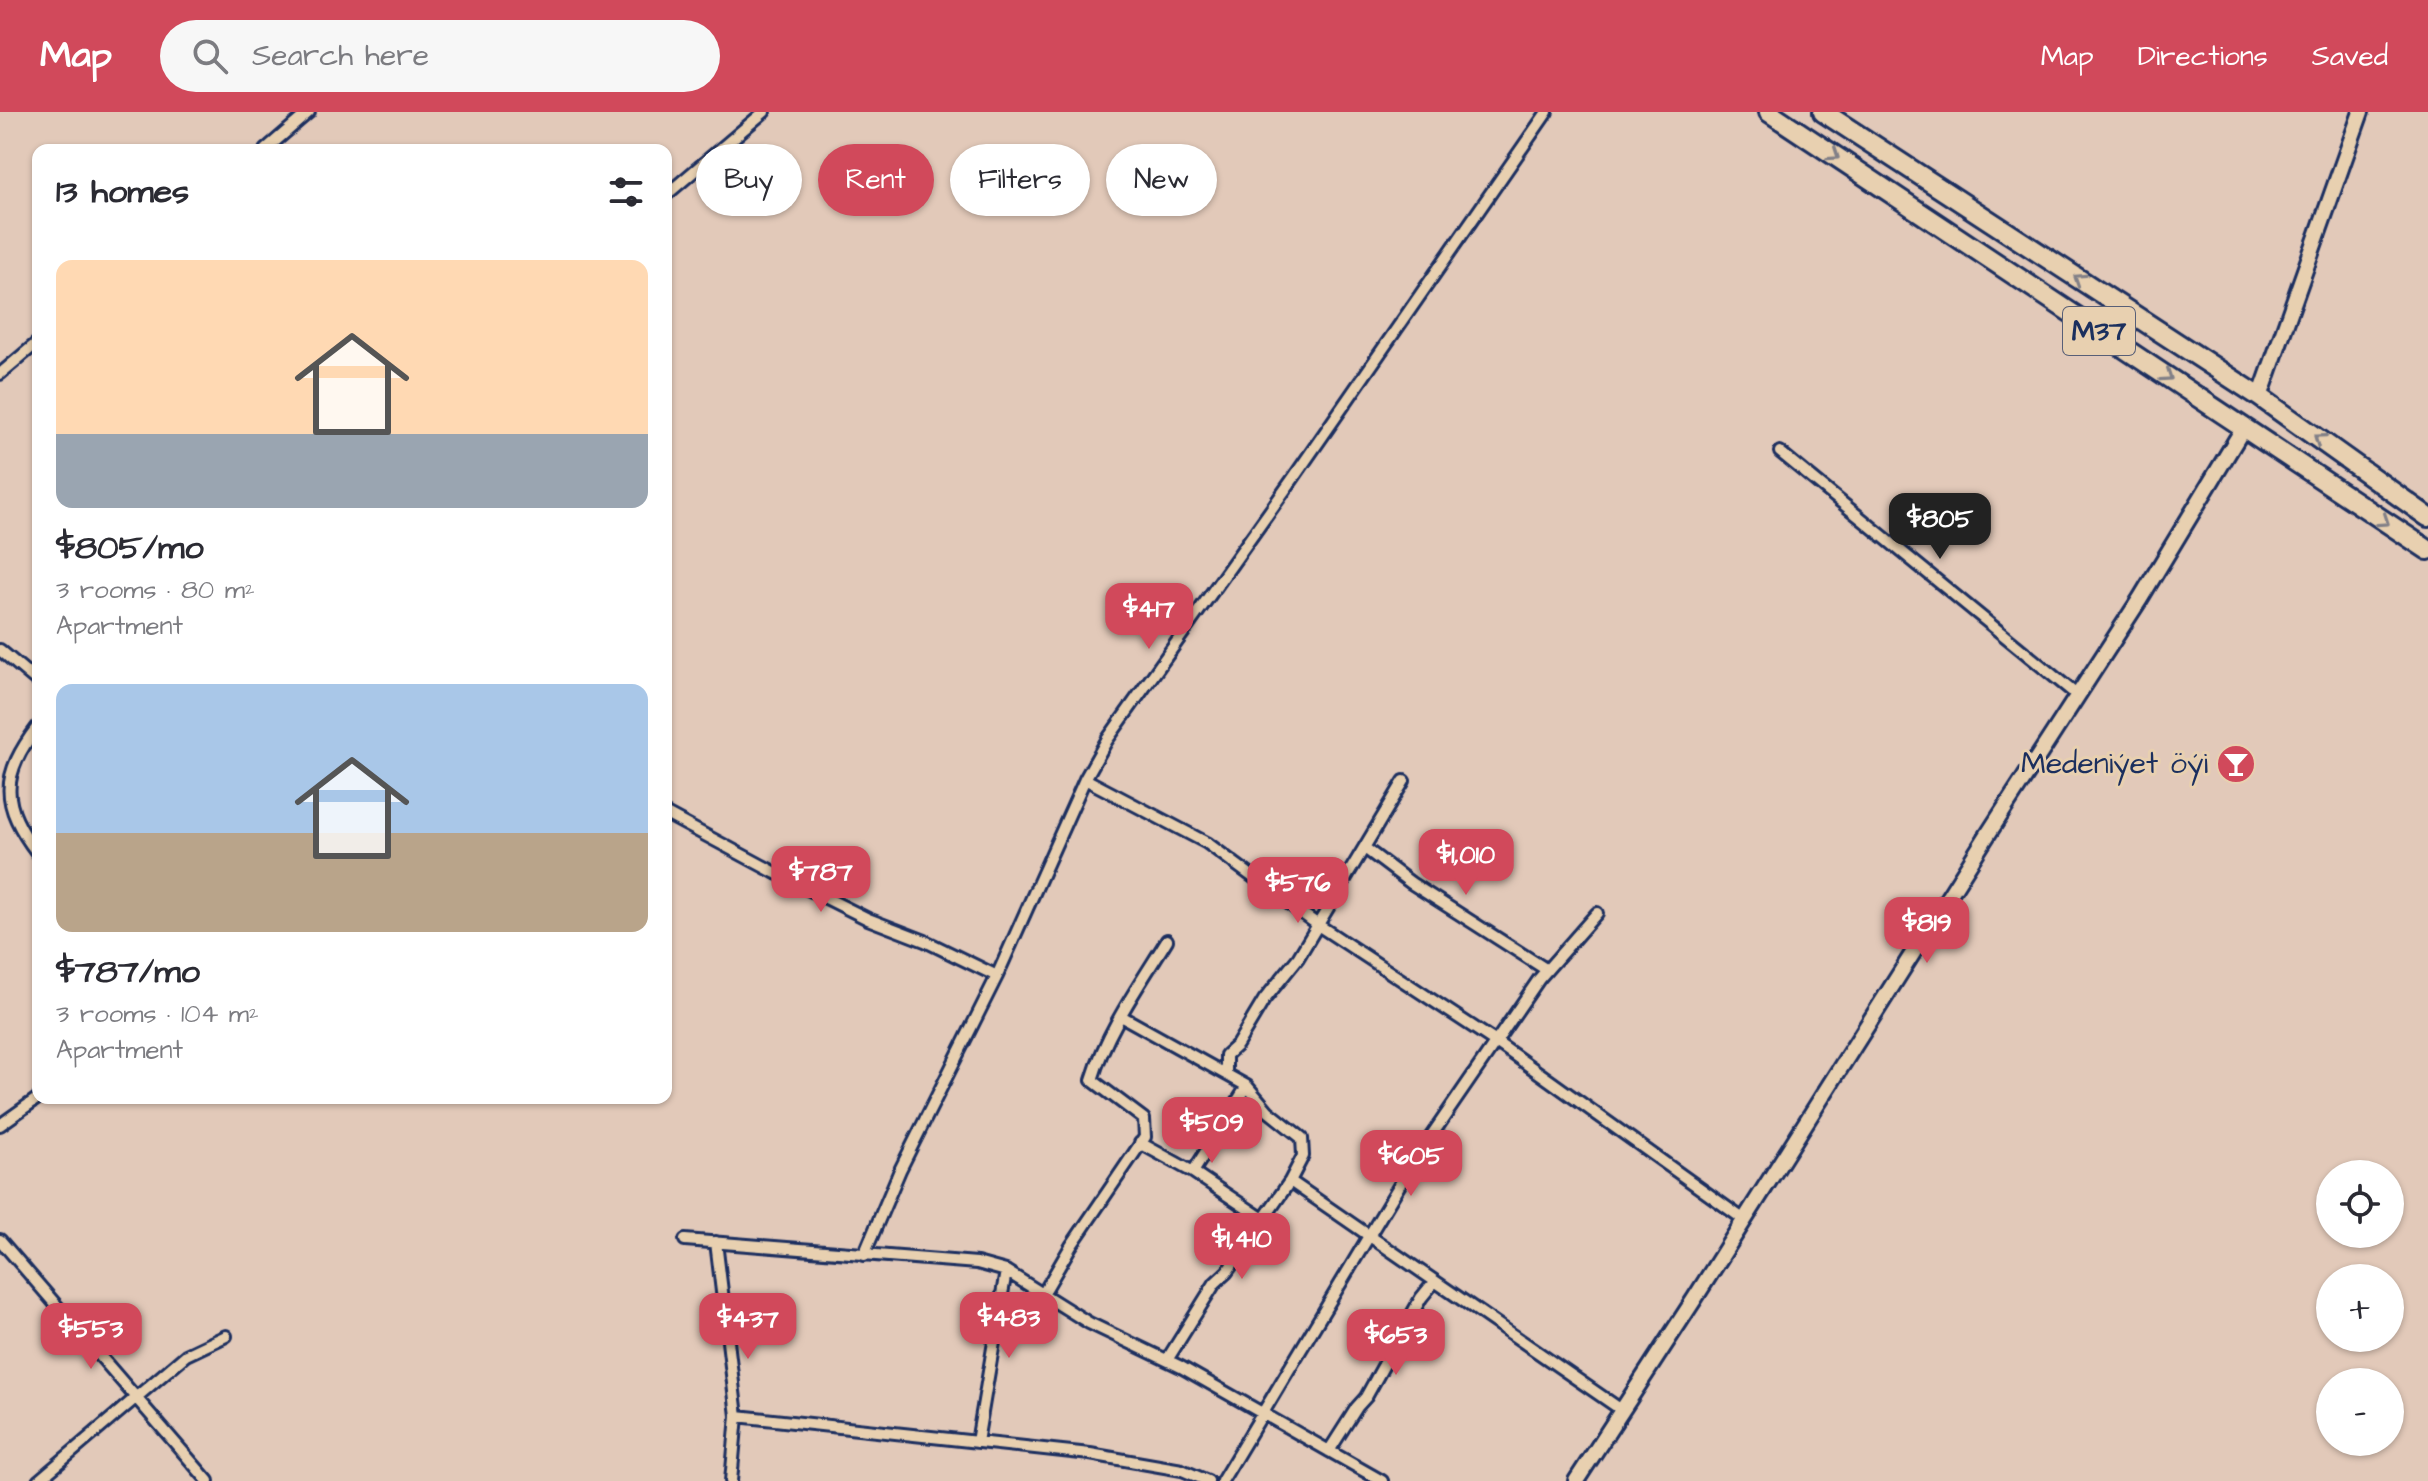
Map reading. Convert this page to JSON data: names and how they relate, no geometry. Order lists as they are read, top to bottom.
{
  "streets": {
    "highway": ["M37"]
  },
  "places": {
    "bar": ["Medeniýet öýi"]
  },
  "page": {
    "header": "Map",
    "search": "Search here",
    "nav": ["Map", "Directions", "Saved"],
    "chip": [
      "Buy",
      "Rent",
      "Filters",
      "New"
    ],
    "heading": "13 homes",
    "list": [
      {
        "name": "$805/mo",
        "note": "3 rooms · 80 m² · Apartment"
      },
      {
        "name": "$787/mo",
        "note": "3 rooms · 104 m² · Apartment"
      }
    ],
    "price": [
      "$805",
      "$417",
      "$1,010",
      "$787",
      "$576",
      "$819",
      "$509",
      "$605",
      "$1,410",
      "$483",
      "$437",
      "$553",
      "$653"
    ],
    "map_buttons": ["+", "−"]
  }
}
